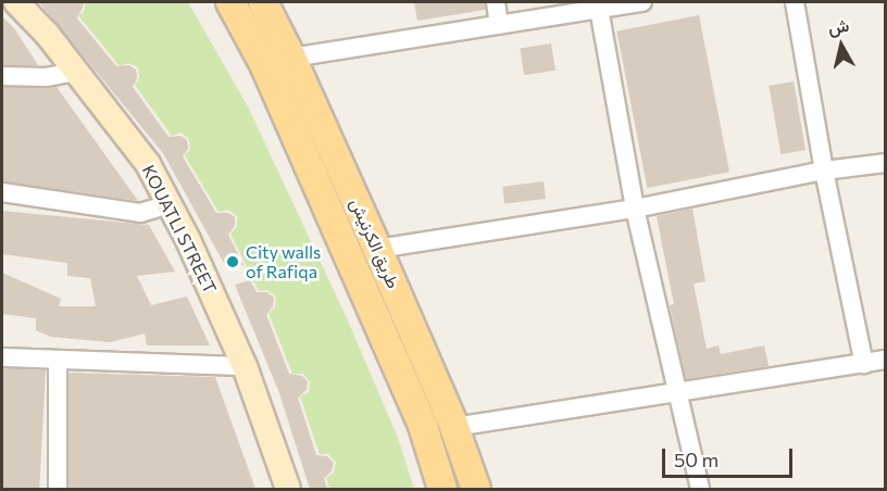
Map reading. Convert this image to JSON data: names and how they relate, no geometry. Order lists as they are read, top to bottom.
{
  "streets": {
    "main road": ["طريق الكرنيش"],
    "street": ["KOUATLI STREET"]
  },
  "places": ["City walls of Rafiqa"],
  "scale_bar": "50 m",
  "north": "top"
}
